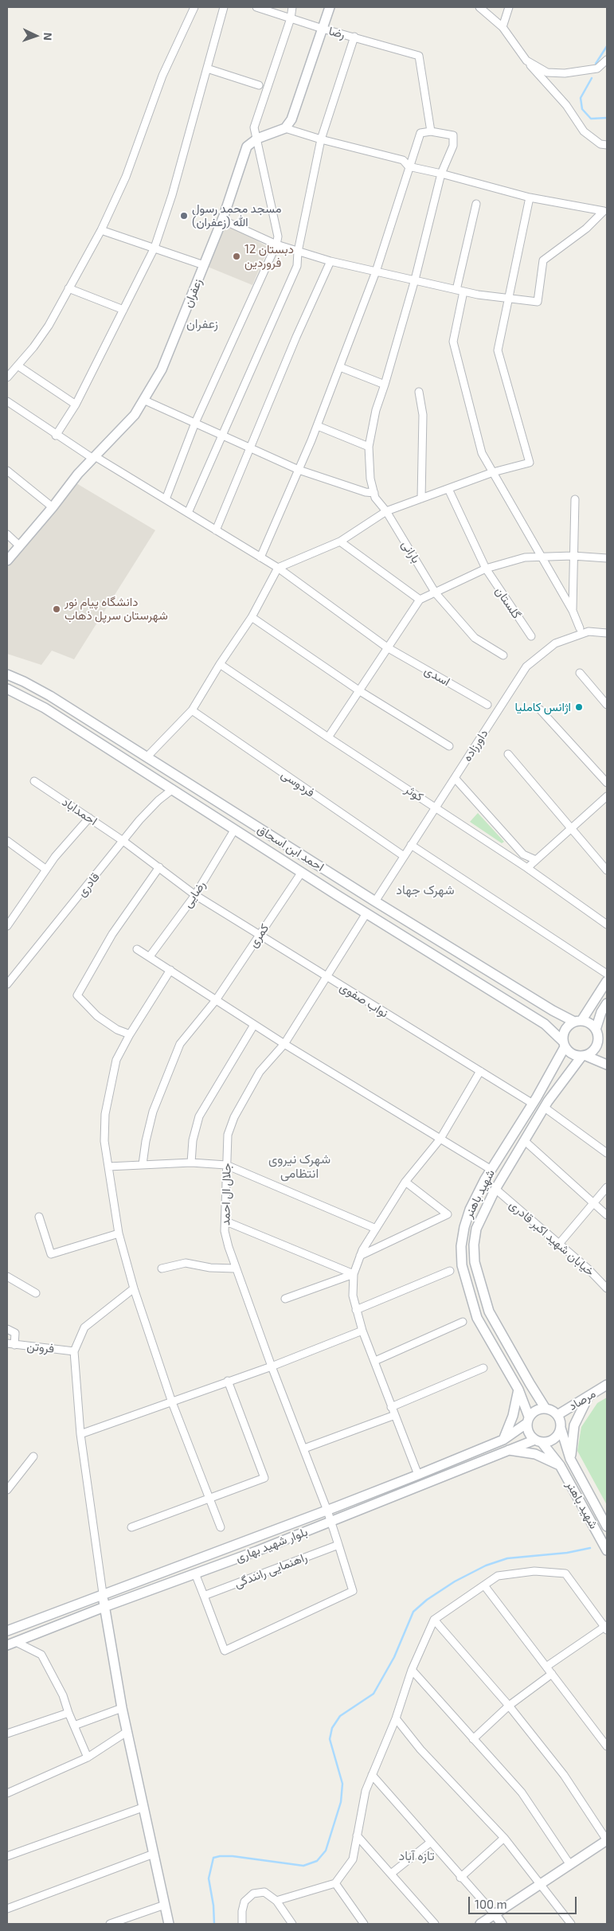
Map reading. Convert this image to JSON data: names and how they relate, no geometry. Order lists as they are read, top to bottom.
{
  "streets": {
    "main road": [
      "زعفران",
      "احمد ابن اسحاق",
      "شهید باهنر",
      "مرصاد",
      "بلوار شهید بهاری"
    ],
    "street": [
      "رضا",
      "بارانی",
      "گلستان",
      "اسدی",
      "داورزاده",
      "فردوسی",
      "کوثر",
      "احمداباد",
      "قادری",
      "رضایی",
      "کمری",
      "نواب صفوی",
      "جلال ال احمد",
      "خیابان شهید اکبر قادری",
      "فروتن",
      "راهنمایی رانندگی"
    ]
  },
  "crossings": [
    ["رضا", "بارانی"],
    ["زعفران", "اسدی"],
    ["داورزاده", "فردوسی"],
    ["داورزاده", "کوثر"],
    ["داورزاده", "احمد ابن اسحاق"],
    ["احمداباد", "قادری"],
    ["احمداباد", "نواب صفوی"],
    ["احمد ابن اسحاق", "قادری"],
    ["احمد ابن اسحاق", "رضایی"],
    ["احمد ابن اسحاق", "کمری"],
    ["احمد ابن اسحاق", "شهید باهنر"],
    ["احمد ابن اسحاق", "جلال ال احمد"],
    ["رضایی", "نواب صفوی"],
    ["کمری", "نواب صفوی"],
    ["نواب صفوی", "شهید باهنر"],
    ["نواب صفوی", "جلال ال احمد"],
    ["شهید باهنر", "خیابان شهید اکبر قادری"],
    ["شهید باهنر", "مرصاد"],
    ["شهید باهنر", "بلوار شهید بهاری"],
    ["جلال ال احمد", "بلوار شهید بهاری"],
    ["مرصاد", "بلوار شهید بهاری"]
  ],
  "districts": [
    "زعفران",
    "شهرک جهاد",
    "شهرک نیروی انتظامی",
    "تازه آباد"
  ],
  "places": [
    "مسجد محمد رسول الله (زعفران)",
    "دبستان 12 فروردین",
    "دانشگاه پیام نور شهرستان سرپل ذهاب",
    "اژانس کاملیا"
  ],
  "scale_bar": "100 m",
  "north": "right"
}
